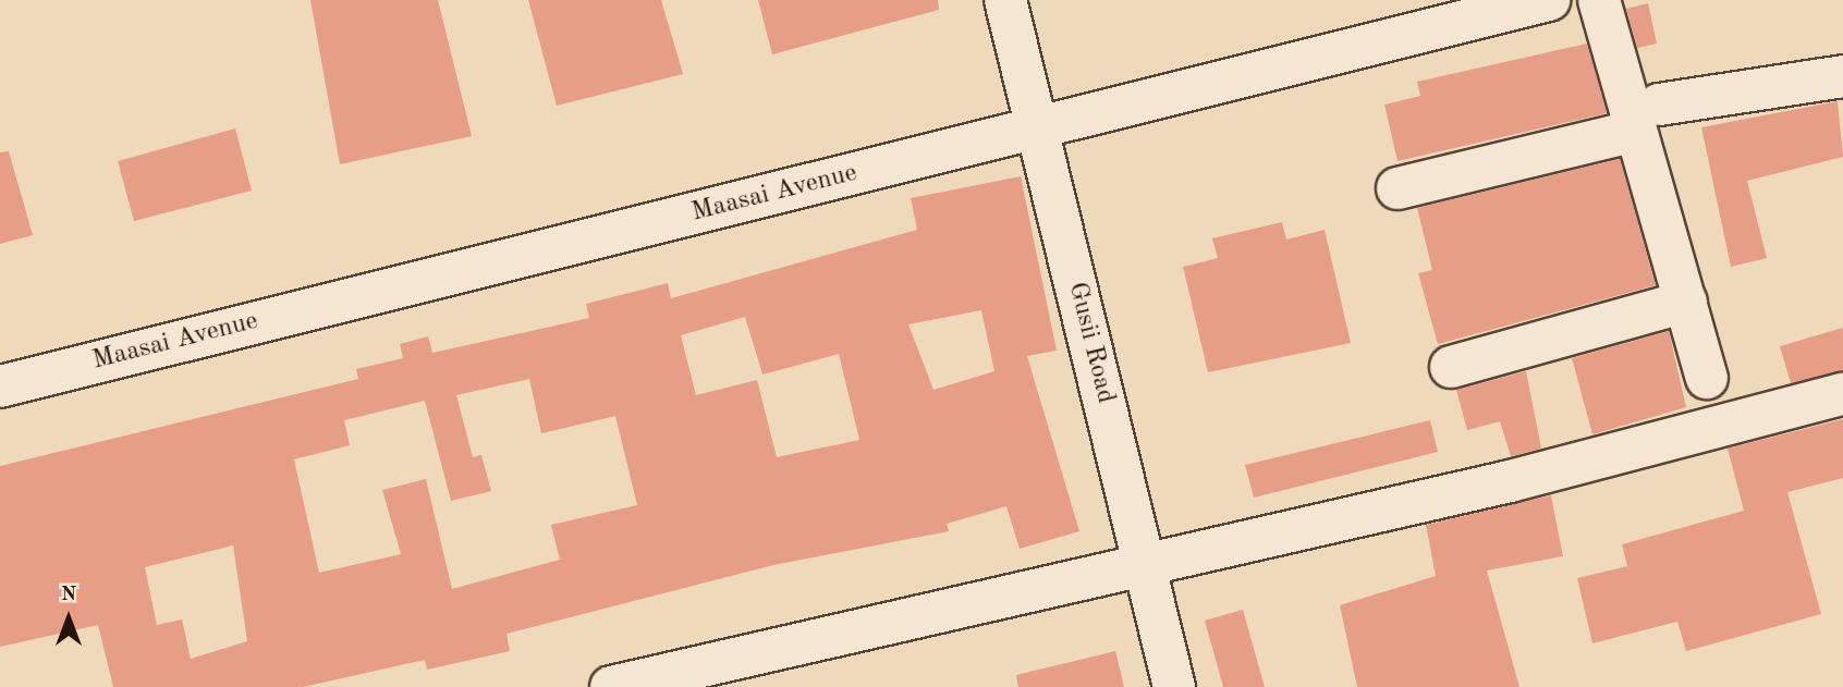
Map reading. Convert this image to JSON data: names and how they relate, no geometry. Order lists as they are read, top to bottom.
{
  "streets": {
    "street": ["Maasai Avenue", "Gusii Road"]
  },
  "crossings": [
    ["Maasai Avenue", "Gusii Road"]
  ],
  "north": "top"
}
